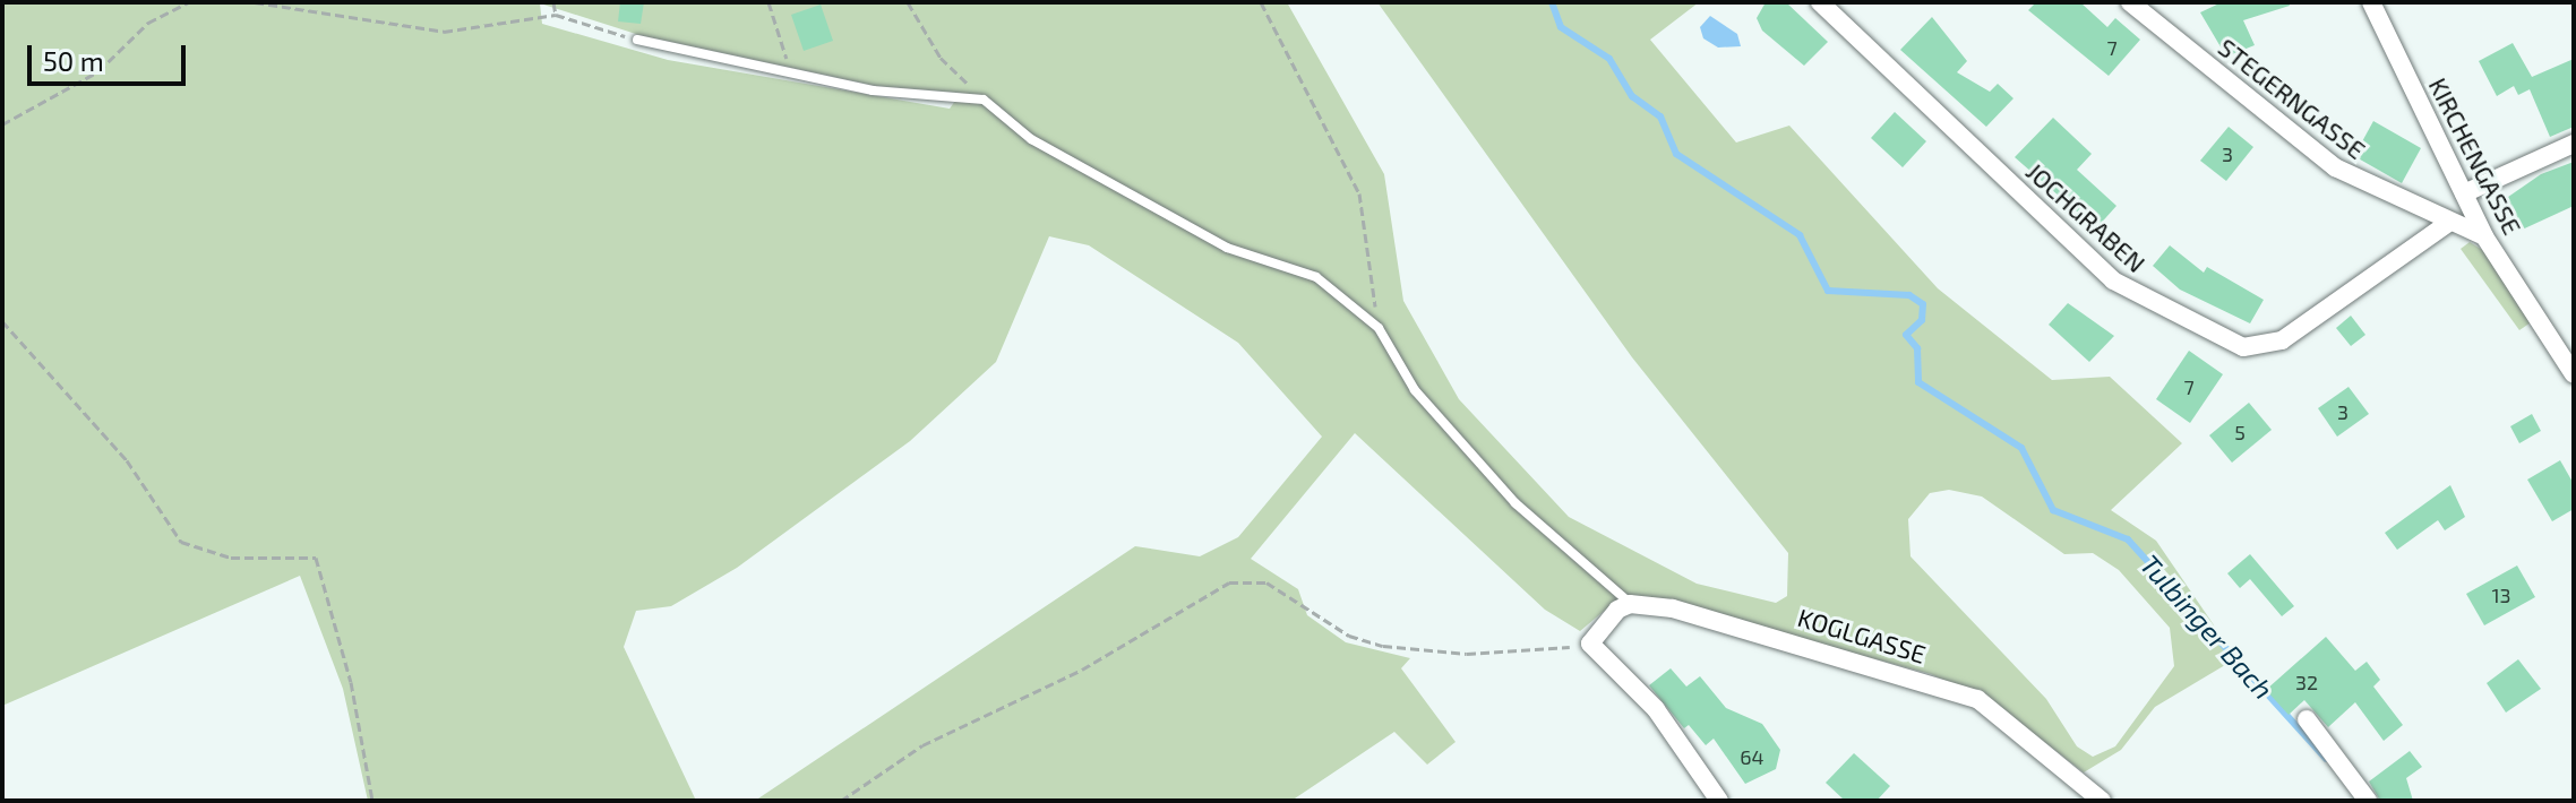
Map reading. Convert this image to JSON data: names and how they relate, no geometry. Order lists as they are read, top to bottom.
{
  "streets": {
    "street": [
      "STEGERNGASSE",
      "KIRCHENGASSE",
      "JOCHGRABEN",
      "KOGLGASSE"
    ]
  },
  "crossings": [
    ["STEGERNGASSE", "KIRCHENGASSE"],
    ["STEGERNGASSE", "JOCHGRABEN"]
  ],
  "water": ["Tulbinger Bach"],
  "house_numbers": [
    "7",
    "3",
    "7",
    "3",
    "5",
    "13",
    "32",
    "64"
  ],
  "scale_bar": "50 m"
}
